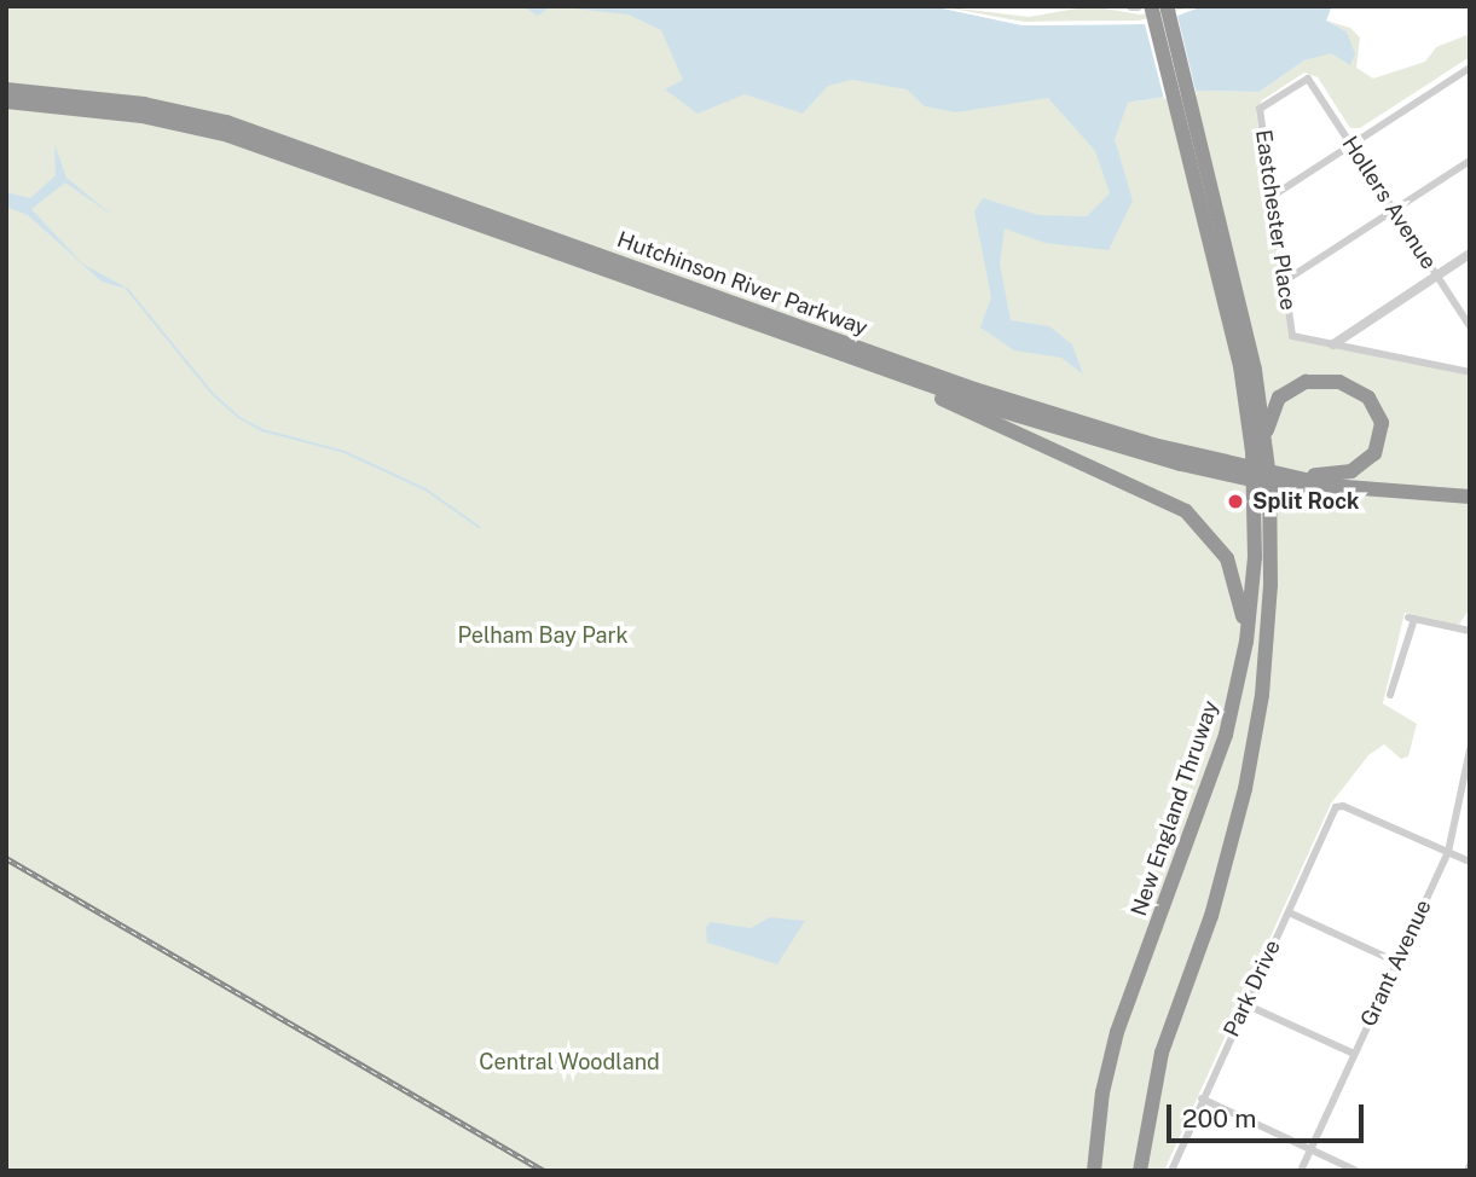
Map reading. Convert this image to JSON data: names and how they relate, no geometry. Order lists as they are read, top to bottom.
{
  "streets": {
    "highway": ["Hutchinson River Parkway", "New England Thruway"],
    "street": [
      "Hollers Avenue",
      "Eastchester Place",
      "Grant Avenue",
      "Park Drive"
    ]
  },
  "crossings": [
    ["Hollers Avenue", "Eastchester Place"],
    ["Hutchinson River Parkway", "New England Thruway"],
    ["Grant Avenue", "Park Drive"]
  ],
  "parks": ["Pelham Bay Park", "Central Woodland"],
  "places": ["Split Rock"],
  "scale_bar": "200 m"
}
